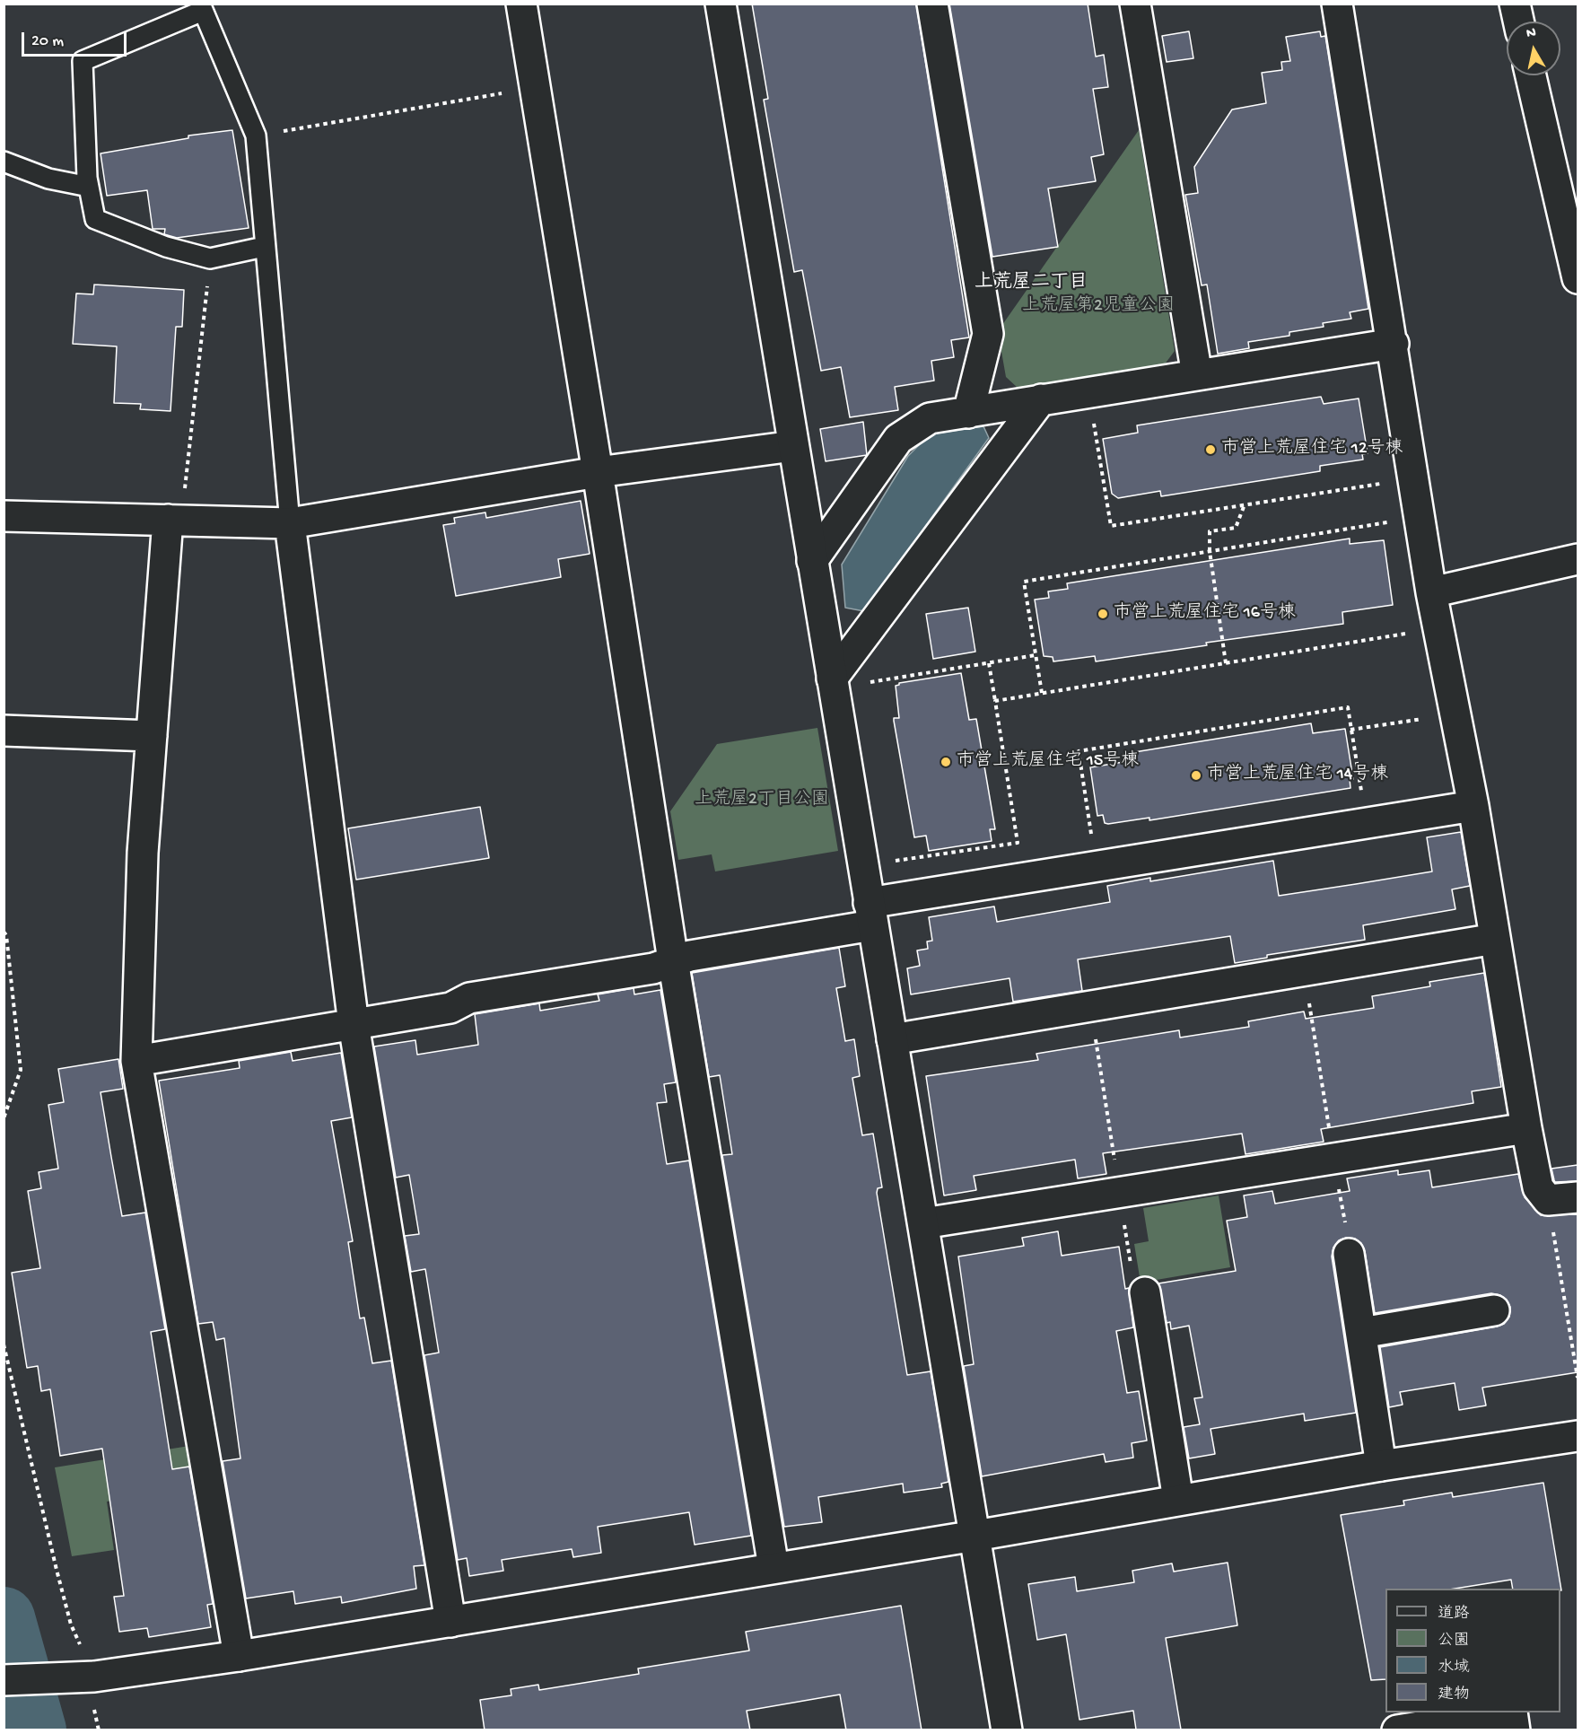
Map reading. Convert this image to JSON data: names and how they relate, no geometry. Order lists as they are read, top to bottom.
{
  "districts": ["上荒屋二丁目"],
  "parks": ["上荒屋第2児童公園", "上荒屋2丁目公園"],
  "places": [
    "市営上荒屋住宅 12号棟",
    "市営上荒屋住宅 16号棟",
    "市営上荒屋住宅 15号棟",
    "市営上荒屋住宅 14号棟"
  ],
  "legend": [
    "道路",
    "公園",
    "水域",
    "建物"
  ],
  "scale_bar": "20 m",
  "north": "top"
}
